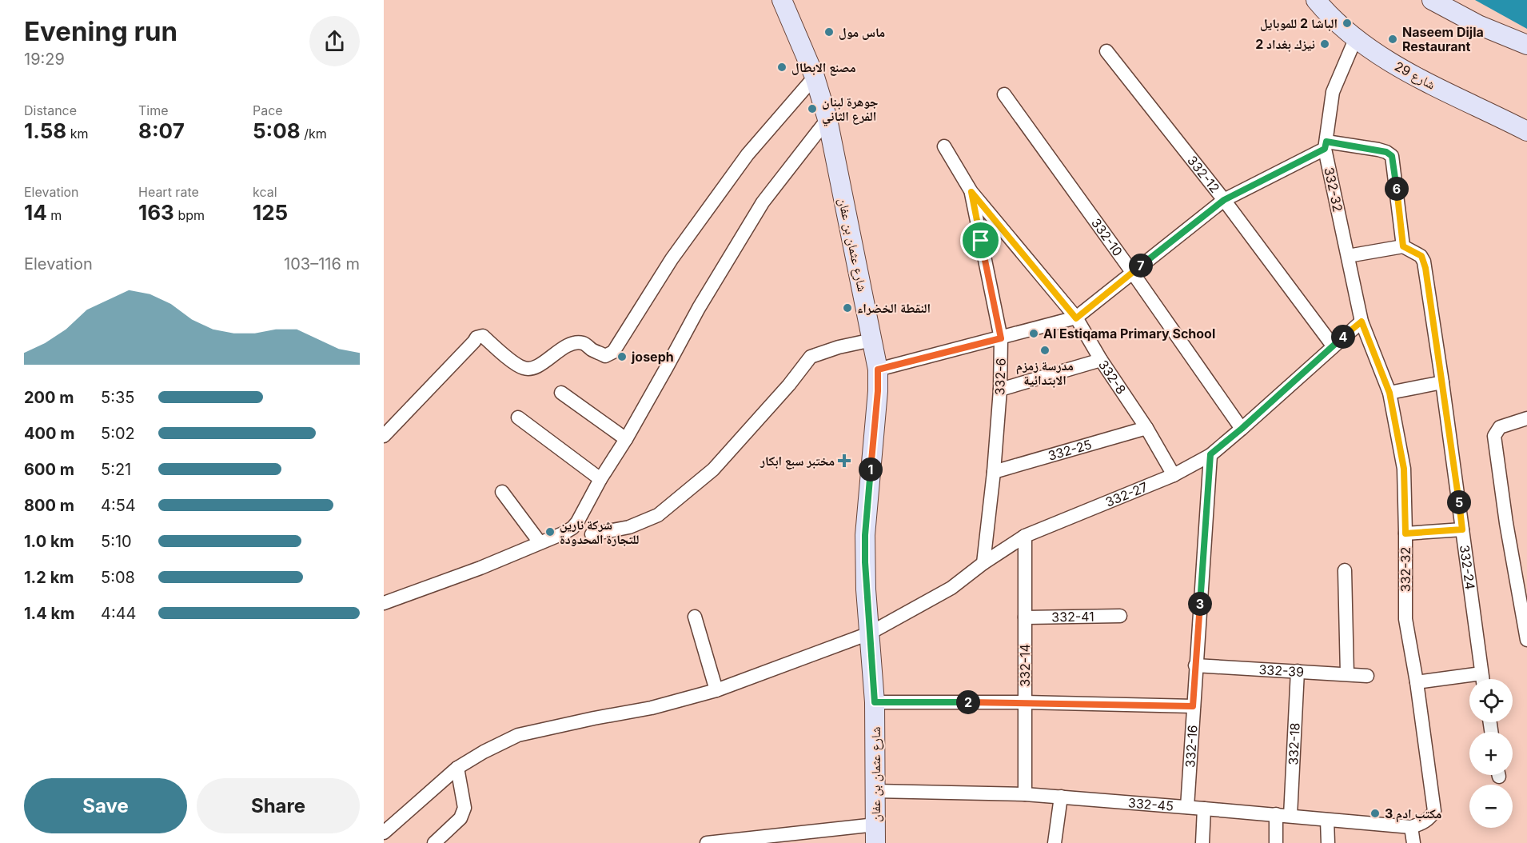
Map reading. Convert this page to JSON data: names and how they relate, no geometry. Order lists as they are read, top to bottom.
{
  "streets": {
    "street": [
      "شارع 29",
      "332-12",
      "332-32",
      "332-10",
      "شارع عثمان بن عفان",
      "332-6",
      "332-8",
      "332-25",
      "332-27",
      "332-24",
      "332-41",
      "332-14",
      "332-39",
      "332-18",
      "332-16",
      "332-45"
    ]
  },
  "crossings": [
    ["شارع 29", "332-32"],
    ["332-12", "332-27"],
    ["332-32", "332-27"],
    ["332-32", "332-45"],
    ["332-10", "332-27"],
    ["شارع عثمان بن عفان", "332-27"],
    ["شارع عثمان بن عفان", "332-45"],
    ["332-6", "332-8"],
    ["332-6", "332-25"],
    ["332-6", "332-27"],
    ["332-8", "332-25"],
    ["332-8", "332-27"],
    ["332-27", "332-14"],
    ["332-27", "332-16"],
    ["332-41", "332-14"],
    ["332-14", "332-45"],
    ["332-39", "332-18"],
    ["332-39", "332-16"],
    ["332-18", "332-45"],
    ["332-16", "332-45"]
  ],
  "places": {
    "other": [
      "الباشا 2 للموبايل",
      "ماس مول",
      "Naseem Dijla Restaurant",
      "نيزك بغداد 2",
      "مصنع الابطال",
      "جوهرة لبنان الفرع الثاني",
      "النقطة الخضراء",
      "Al Estiqama Primary School",
      "مدرسة زمزم الابتدائية",
      "joseph",
      "شركة نارين للتجارة المحدودة",
      "مكتب ادم 3"
    ],
    "health": ["مختبر سبع ابكار"]
  },
  "page": {
    "heading": ["Evening run", "19:29"],
    "stats": [
      ["Distance", "1.58 km"],
      ["Time", "8:07"],
      ["Pace", "5:08 /km"],
      ["Elevation", "14 m"],
      ["Heart rate", "163 bpm"],
      ["kcal", "125"]
    ],
    "pins": [
      "6",
      "7",
      "4",
      "1",
      "5",
      "3",
      "2"
    ],
    "chart": ["Elevation", "103–116 m"],
    "list": [
      {
        "name": "200 m",
        "note": "5:35"
      },
      {
        "name": "400 m",
        "note": "5:02"
      },
      {
        "name": "600 m",
        "note": "5:21"
      },
      {
        "name": "800 m",
        "note": "4:54"
      },
      {
        "name": "1.0 km",
        "note": "5:10"
      },
      {
        "name": "1.2 km",
        "note": "5:08"
      },
      {
        "name": "1.4 km",
        "note": "4:44"
      }
    ],
    "map_buttons": ["+", "−"],
    "buttons": ["Save", "Share"]
  }
}
